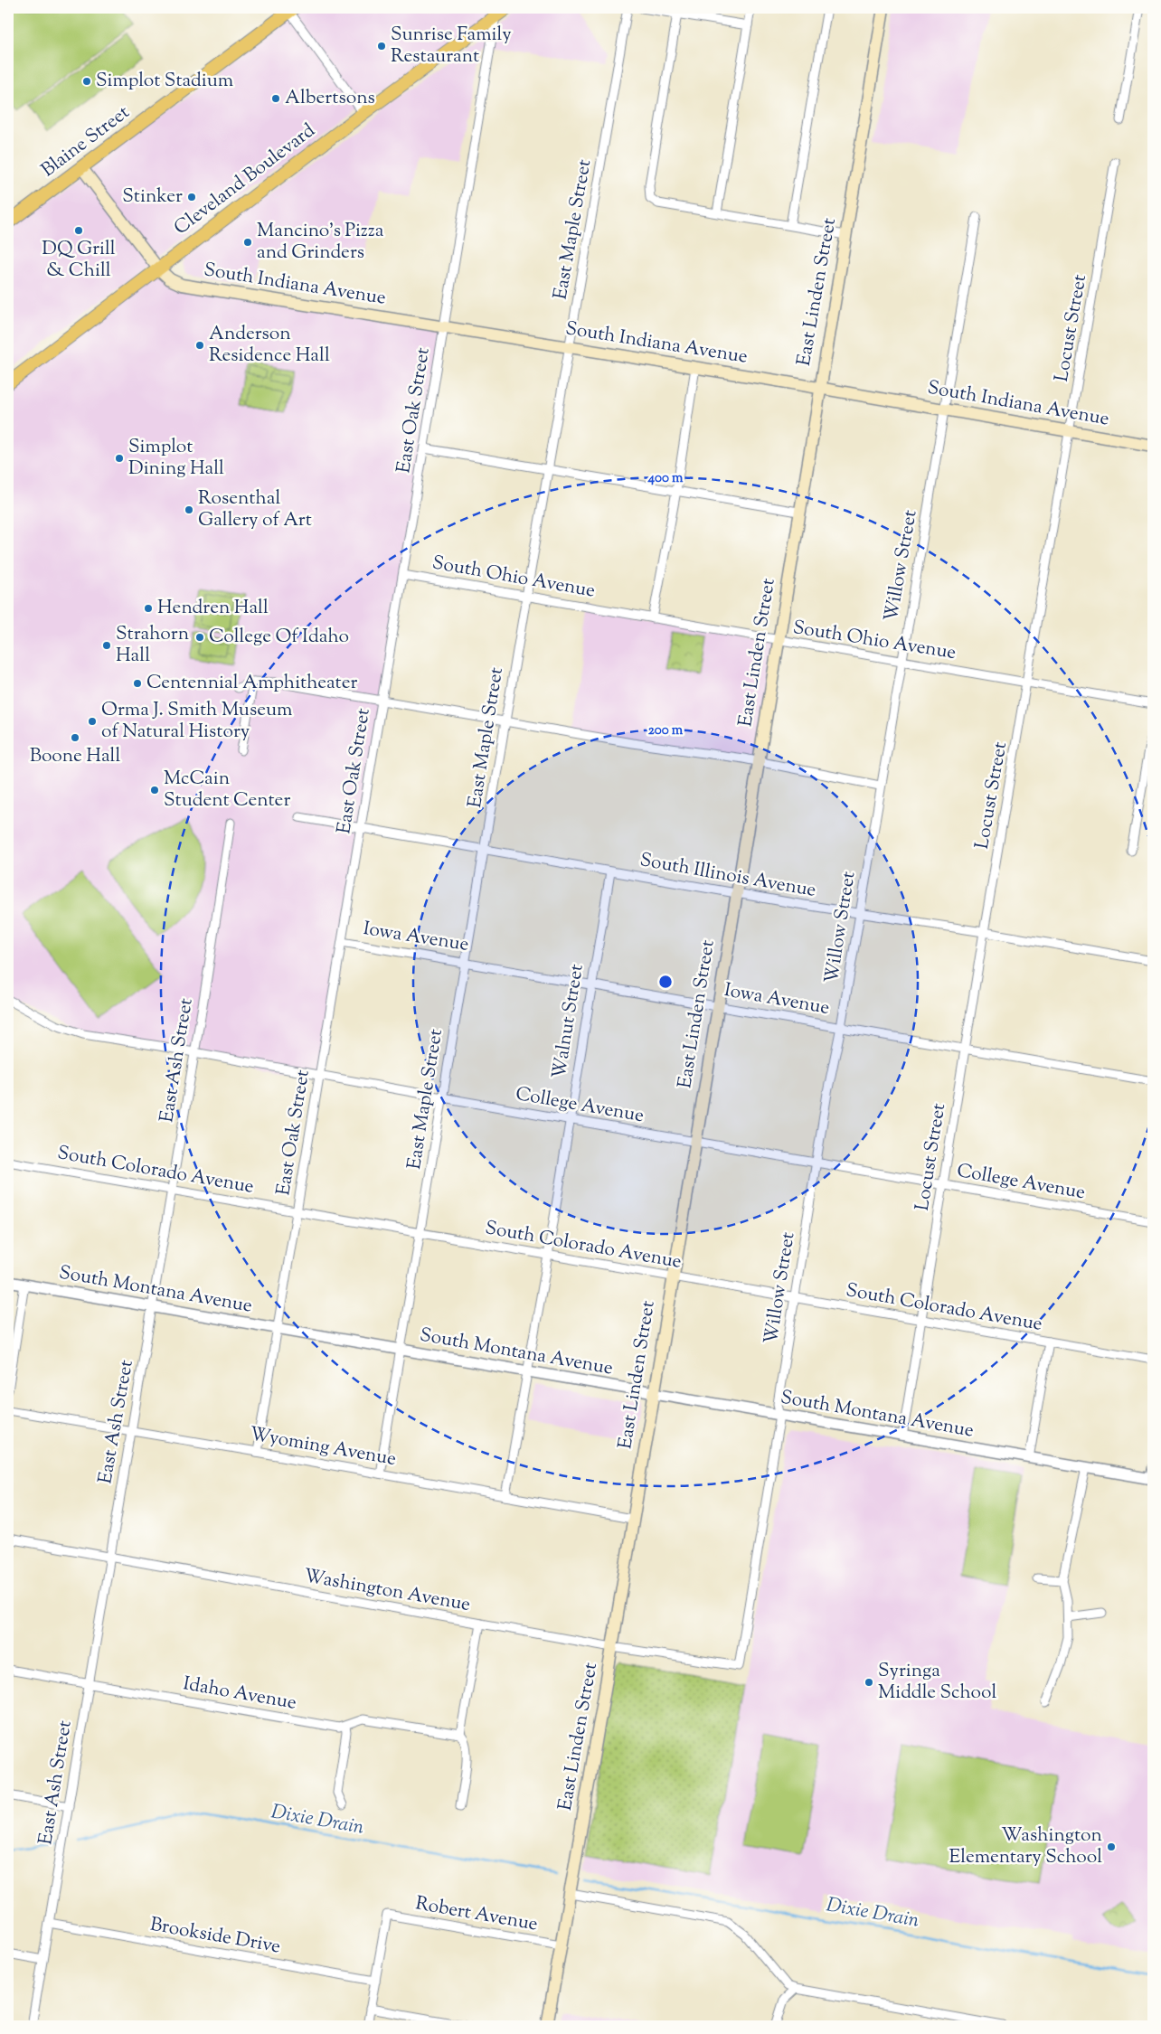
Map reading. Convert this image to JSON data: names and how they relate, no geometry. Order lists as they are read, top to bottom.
{
  "streets": {
    "main road": [
      "Blaine Street",
      "Cleveland Boulevard",
      "South Indiana Avenue",
      "East Linden Street"
    ],
    "street": [
      "East Maple Street",
      "Locust Street",
      "East Oak Street",
      "Willow Street",
      "South Ohio Avenue",
      "South Illinois Avenue",
      "Iowa Avenue",
      "Walnut Street",
      "East Ash Street",
      "College Avenue",
      "South Colorado Avenue",
      "South Montana Avenue",
      "Wyoming Avenue",
      "Washington Avenue",
      "Idaho Avenue",
      "Robert Avenue",
      "Brookside Drive"
    ]
  },
  "crossings": [
    ["Blaine Street", "South Indiana Avenue"],
    ["Cleveland Boulevard", "South Indiana Avenue"],
    ["Cleveland Boulevard", "East Oak Street"],
    ["East Maple Street", "South Indiana Avenue"],
    ["East Maple Street", "South Ohio Avenue"],
    ["East Maple Street", "South Illinois Avenue"],
    ["East Maple Street", "Iowa Avenue"],
    ["East Maple Street", "College Avenue"],
    ["East Maple Street", "South Colorado Avenue"],
    ["East Maple Street", "South Montana Avenue"],
    ["East Maple Street", "Wyoming Avenue"],
    ["South Indiana Avenue", "East Linden Street"],
    ["South Indiana Avenue", "Locust Street"],
    ["South Indiana Avenue", "East Oak Street"],
    ["South Indiana Avenue", "Willow Street"],
    ["East Linden Street", "South Ohio Avenue"],
    ["East Linden Street", "South Illinois Avenue"],
    ["East Linden Street", "Iowa Avenue"],
    ["East Linden Street", "College Avenue"],
    ["East Linden Street", "South Colorado Avenue"],
    ["East Linden Street", "South Montana Avenue"],
    ["East Linden Street", "Wyoming Avenue"],
    ["East Linden Street", "Washington Avenue"],
    ["East Linden Street", "Robert Avenue"],
    ["Locust Street", "South Ohio Avenue"],
    ["Locust Street", "South Illinois Avenue"],
    ["Locust Street", "Iowa Avenue"],
    ["Locust Street", "College Avenue"],
    ["Locust Street", "South Colorado Avenue"],
    ["Locust Street", "South Montana Avenue"],
    ["East Oak Street", "South Ohio Avenue"],
    ["East Oak Street", "South Illinois Avenue"],
    ["East Oak Street", "Iowa Avenue"],
    ["East Oak Street", "College Avenue"],
    ["East Oak Street", "South Colorado Avenue"],
    ["East Oak Street", "South Montana Avenue"],
    ["East Oak Street", "Wyoming Avenue"],
    ["Willow Street", "South Ohio Avenue"],
    ["Willow Street", "South Illinois Avenue"],
    ["Willow Street", "Iowa Avenue"],
    ["Willow Street", "College Avenue"],
    ["Willow Street", "South Colorado Avenue"],
    ["Willow Street", "South Montana Avenue"],
    ["Willow Street", "Washington Avenue"],
    ["South Illinois Avenue", "Walnut Street"],
    ["Iowa Avenue", "Walnut Street"],
    ["Walnut Street", "College Avenue"],
    ["Walnut Street", "South Colorado Avenue"],
    ["Walnut Street", "South Montana Avenue"],
    ["Walnut Street", "Wyoming Avenue"],
    ["East Ash Street", "College Avenue"],
    ["East Ash Street", "South Colorado Avenue"],
    ["East Ash Street", "South Montana Avenue"],
    ["East Ash Street", "Wyoming Avenue"],
    ["East Ash Street", "Washington Avenue"],
    ["East Ash Street", "Idaho Avenue"],
    ["East Ash Street", "Brookside Drive"],
    ["Robert Avenue", "Brookside Drive"]
  ],
  "water": ["Dixie Drain"],
  "places": [
    "Sunrise Family Restaurant",
    "Simplot Stadium",
    "Albertsons",
    "Stinker",
    "DQ Grill & Chill",
    "Mancino's Pizza and Grinders",
    "Anderson Residence Hall",
    "Simplot Dining Hall",
    "Rosenthal Gallery of Art",
    "Hendren Hall",
    "College Of Idaho",
    "Strahorn Hall",
    "Centennial Amphitheater",
    "Orma J. Smith Museum of Natural History",
    "Boone Hall",
    "McCain Student Center",
    "Syringa Middle School",
    "Washington Elementary School"
  ],
  "rings": ["400 m", "200 m"]
}
